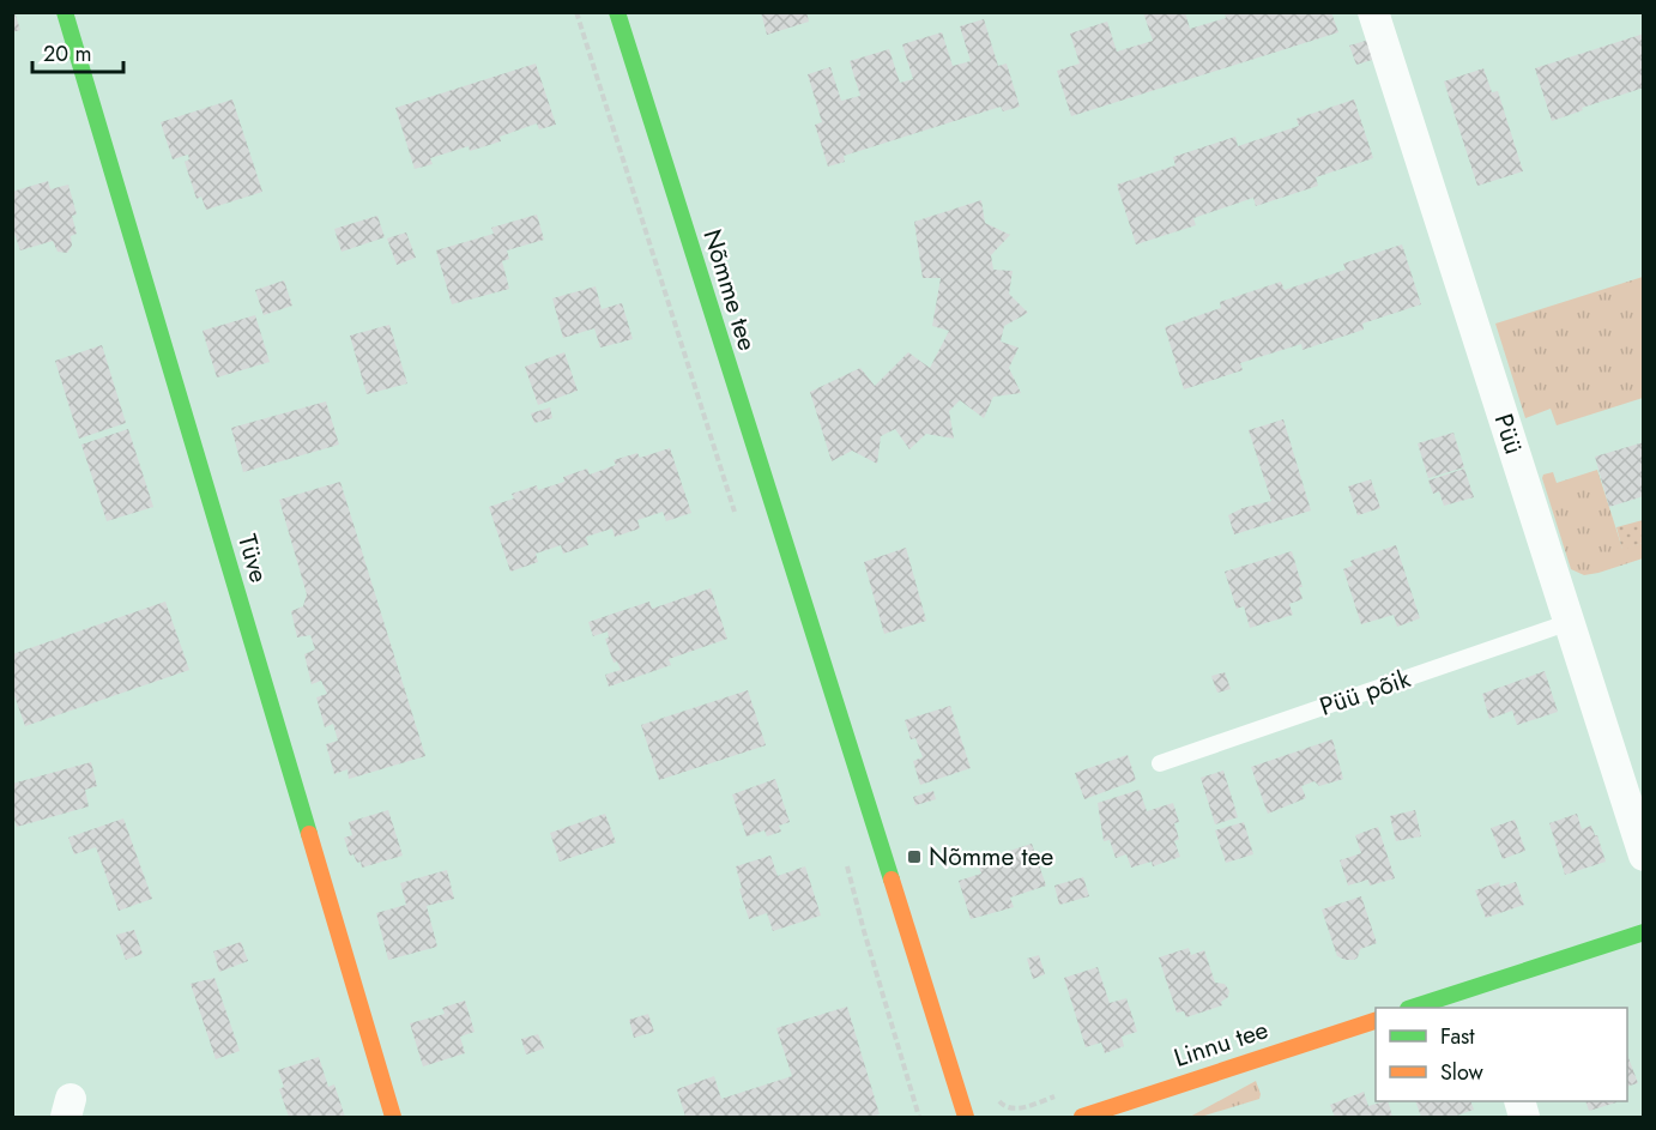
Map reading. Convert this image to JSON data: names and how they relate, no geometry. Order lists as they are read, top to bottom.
{
  "streets": {
    "street": [
      "Nõmme tee",
      "Püü",
      "Tüve",
      "Linnu tee"
    ],
    "lane": ["Püü põik"]
  },
  "crossings": [
    ["Püü", "Püü põik"]
  ],
  "places": {
    "transit": ["Nõmme tee"]
  },
  "legend": ["Fast", "Slow"],
  "scale_bar": "20 m"
}
